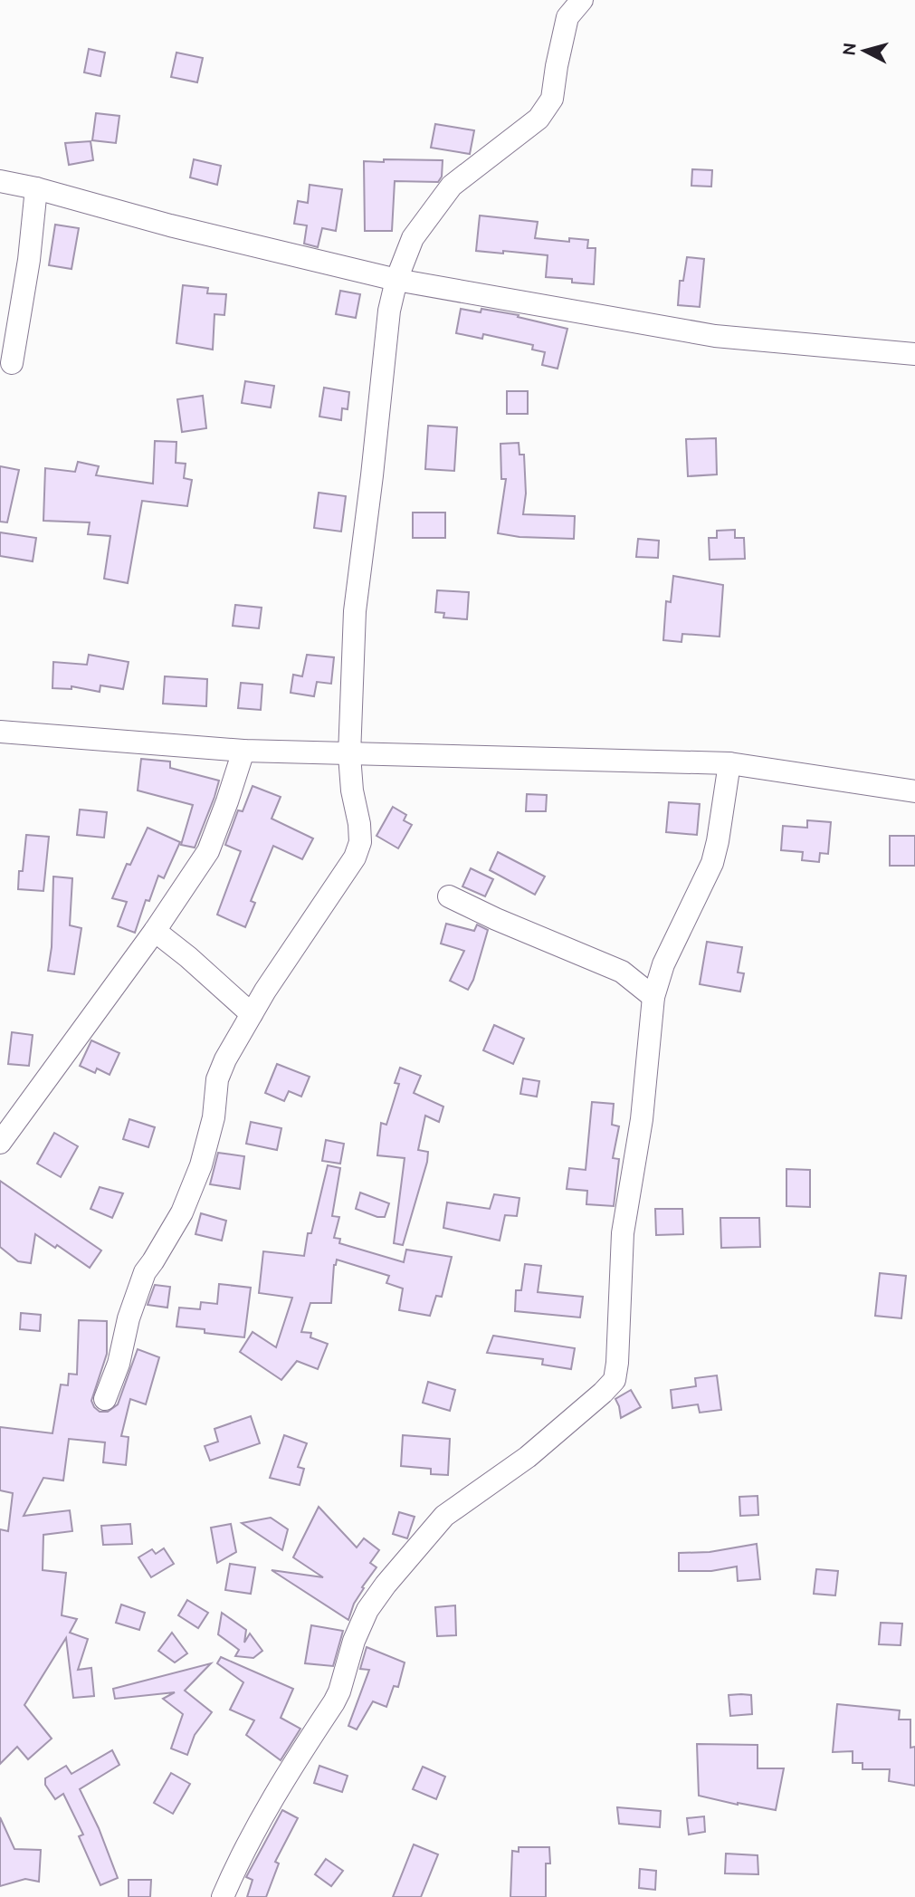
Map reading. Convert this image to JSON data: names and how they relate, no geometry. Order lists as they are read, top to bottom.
{
  "north": "left"
}
